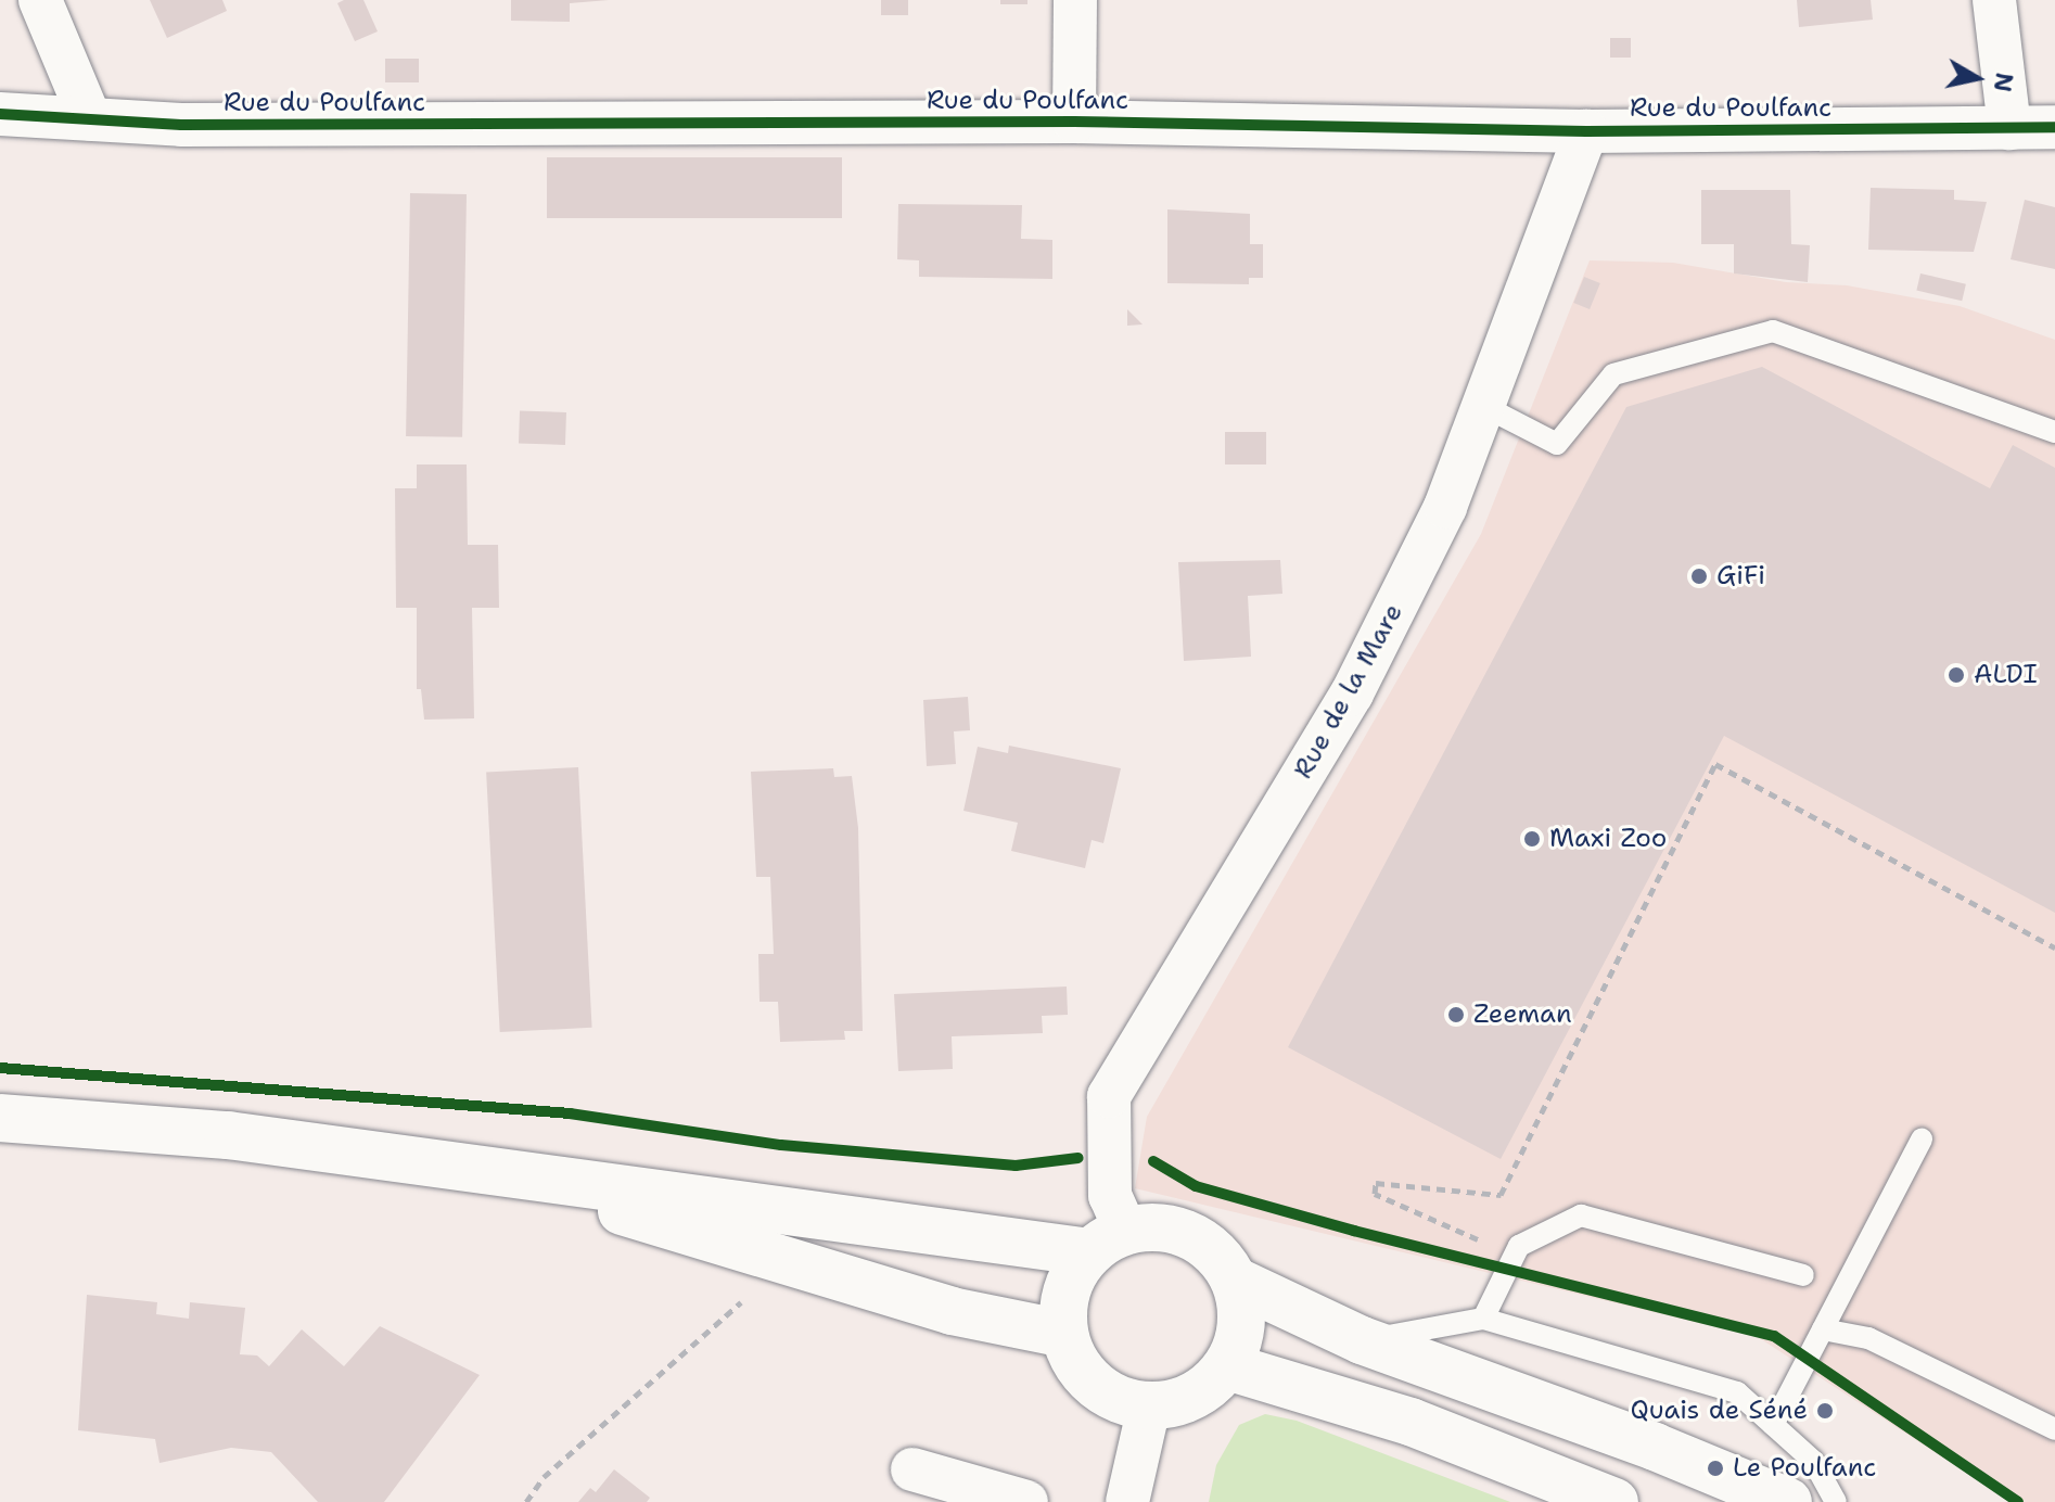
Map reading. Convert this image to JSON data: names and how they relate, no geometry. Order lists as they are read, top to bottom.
{
  "streets": {
    "street": ["Rue du Poulfanc", "Rue de la Mare"]
  },
  "crossings": [
    ["Rue du Poulfanc", "Rue de la Mare"]
  ],
  "places": [
    "GiFi",
    "ALDI",
    "Maxi Zoo",
    "Zeeman",
    "Quais de Séné",
    "Le Poulfanc"
  ],
  "north": "right"
}
